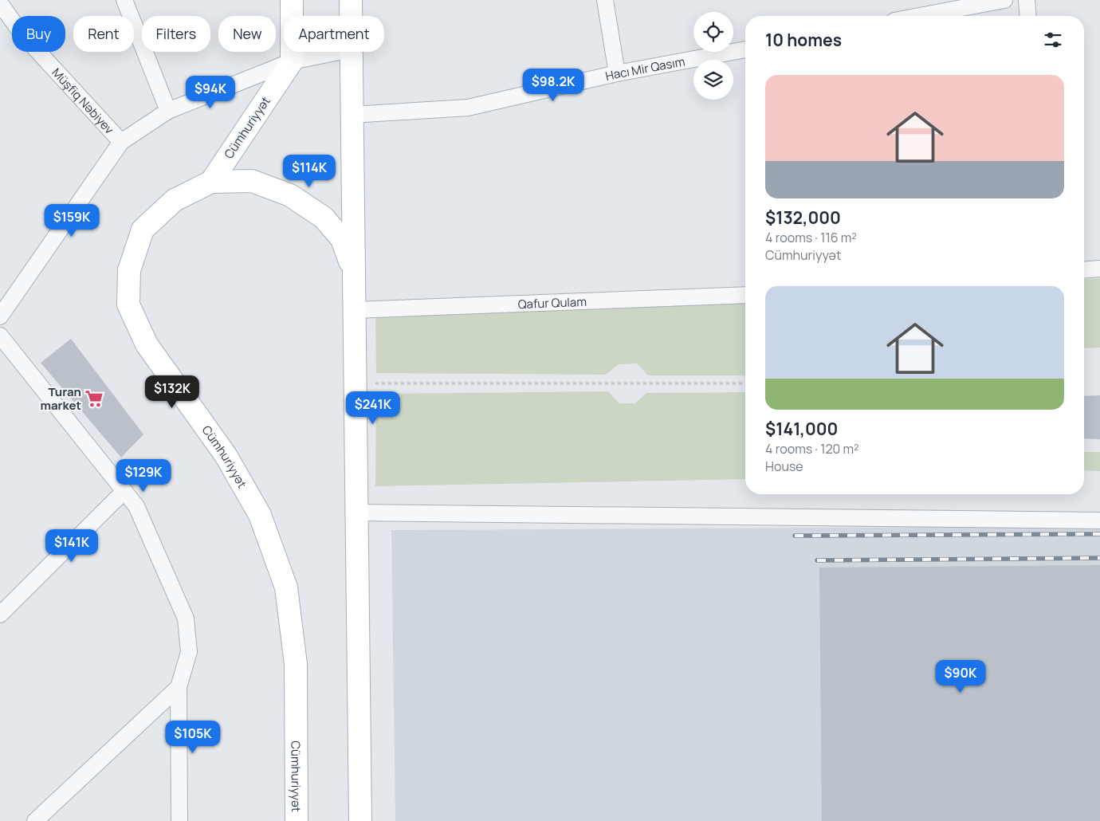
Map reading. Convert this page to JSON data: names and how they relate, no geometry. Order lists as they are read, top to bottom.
{
  "streets": {
    "main road": ["Cümhuriyyət"],
    "street": ["Hacı Mir Qasım", "Müşfiq Nəbiyev", "Qafur Qulam"]
  },
  "places": {
    "supermarket": ["Turan market"]
  },
  "page": {
    "chip": [
      "Buy",
      "Rent",
      "Filters",
      "New",
      "Apartment"
    ],
    "heading": "10 homes",
    "list": [
      {
        "name": "$132,000",
        "note": "4 rooms · 116 m² · Cümhuriyyət"
      },
      {
        "name": "$141,000",
        "note": "4 rooms · 120 m² · House"
      }
    ],
    "price": [
      "$98.2K",
      "$94K",
      "$114K",
      "$159K",
      "$132K",
      "$241K",
      "$129K",
      "$141K",
      "$90K",
      "$105K"
    ]
  }
}
